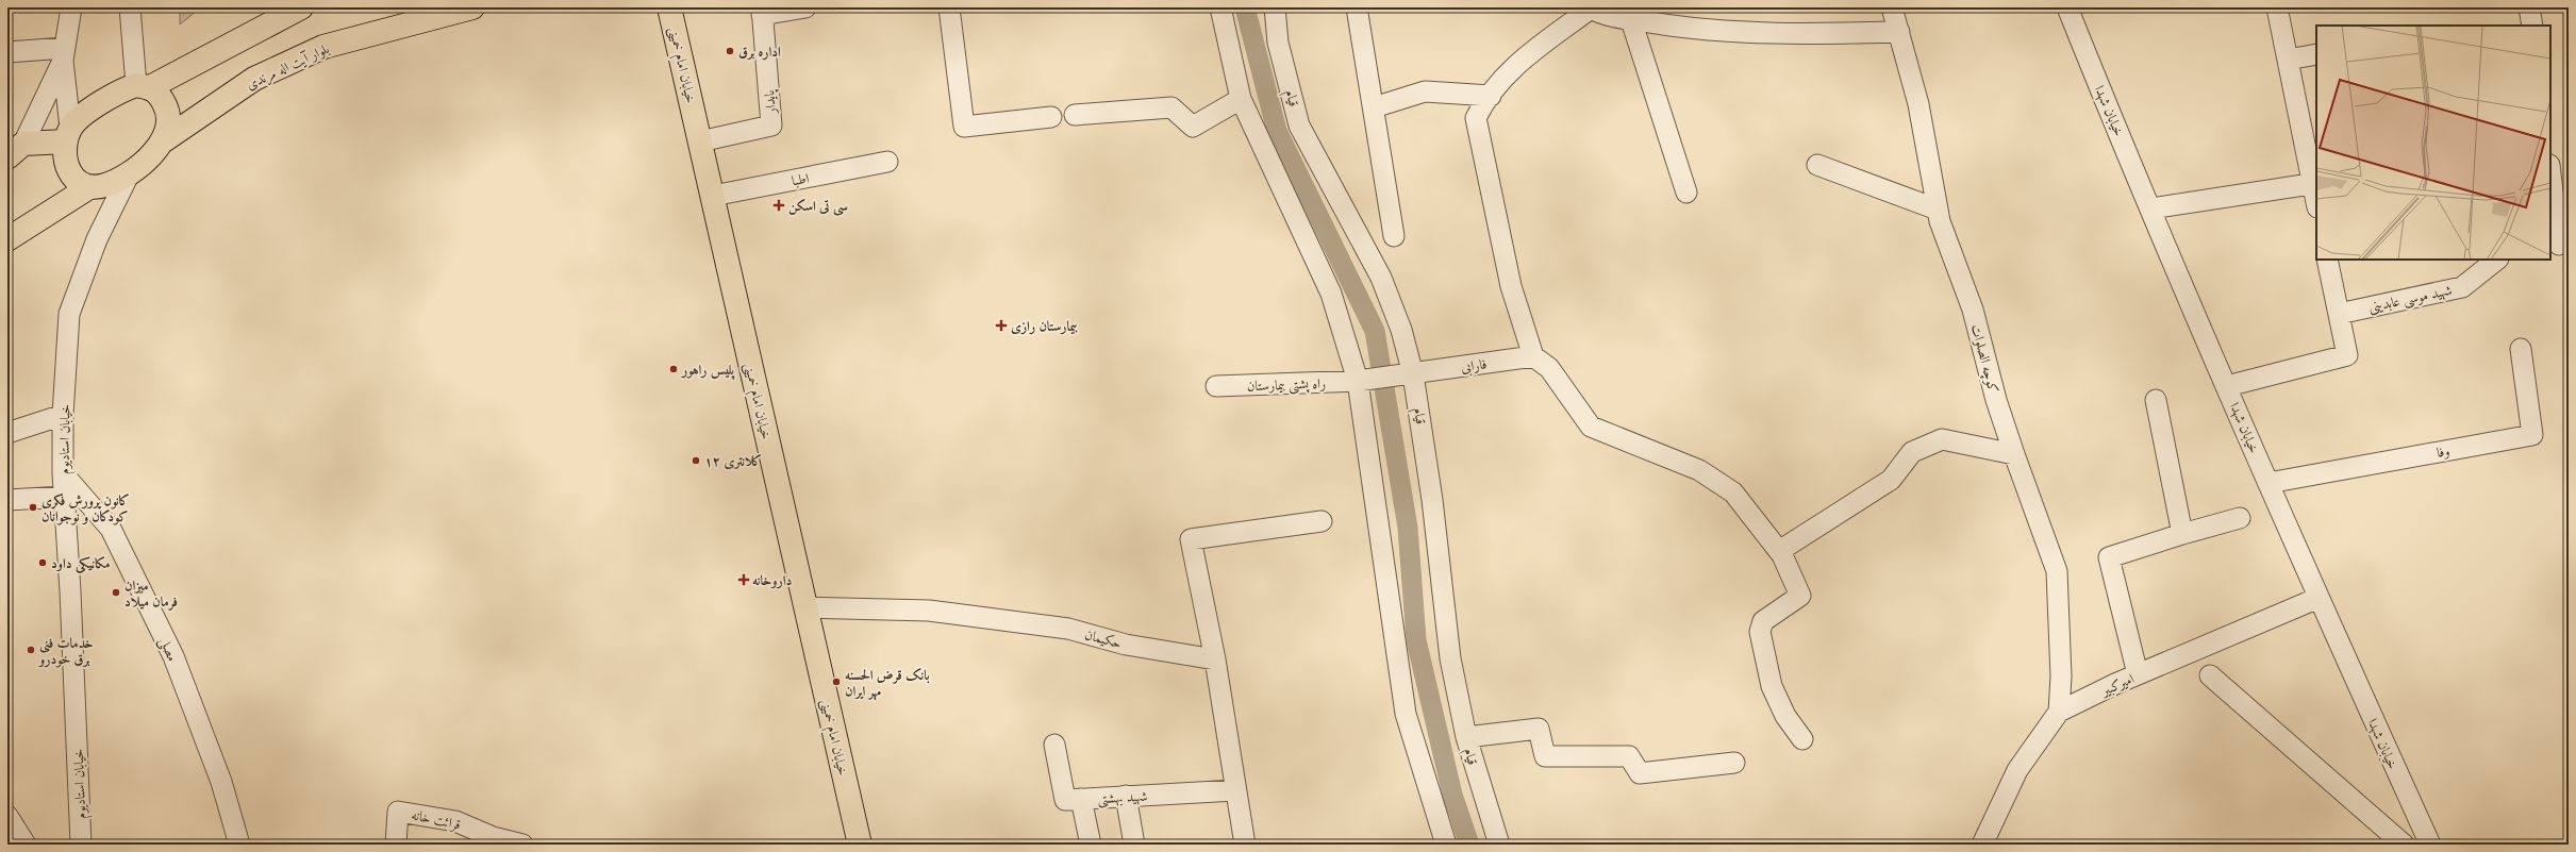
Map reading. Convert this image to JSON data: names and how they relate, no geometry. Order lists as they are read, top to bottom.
{
  "streets": {
    "main road": ["خیابان امام خمینی", "بلوار آیت اله مرندی"],
    "street": [
      "قیام",
      "پایدار",
      "خیابان شهدا",
      "اطبا",
      "شهید موسی عابدینی",
      "کوچه الصلوات",
      "فارابی",
      "راه پشتی بیمارستان",
      "خیابان استادیوم",
      "وفا",
      "حکیمان",
      "مصلی",
      "امیرکبیر",
      "شهید بهشتی",
      "قرائت خانه"
    ]
  },
  "crossings": [
    ["خیابان امام خمینی", "پایدار"],
    ["خیابان امام خمینی", "اطبا"],
    ["خیابان امام خمینی", "حکیمان"],
    ["بلوار آیت اله مرندی", "خیابان استادیوم"],
    ["قیام", "فارابی"],
    ["خیابان شهدا", "وفا"],
    ["خیابان شهدا", "امیرکبیر"],
    ["کوچه الصلوات", "امیرکبیر"],
    ["فارابی", "راه پشتی بیمارستان"],
    ["خیابان استادیوم", "مصلی"]
  ],
  "places": {
    "other": [
      "اداره برق",
      "پلیس راهور",
      "کلانتری ۱۲",
      "کانون پرورش فکری کودکان و نوجوانان",
      "مکانیکی داود",
      "میزان فرمان میلاد",
      "خدمات فنی برق خودرو",
      "بانک قرض الحسنه مهر ایران"
    ],
    "health": ["سی تی اسکن", "بیمارستان رازی", "داروخانه"]
  }
}
